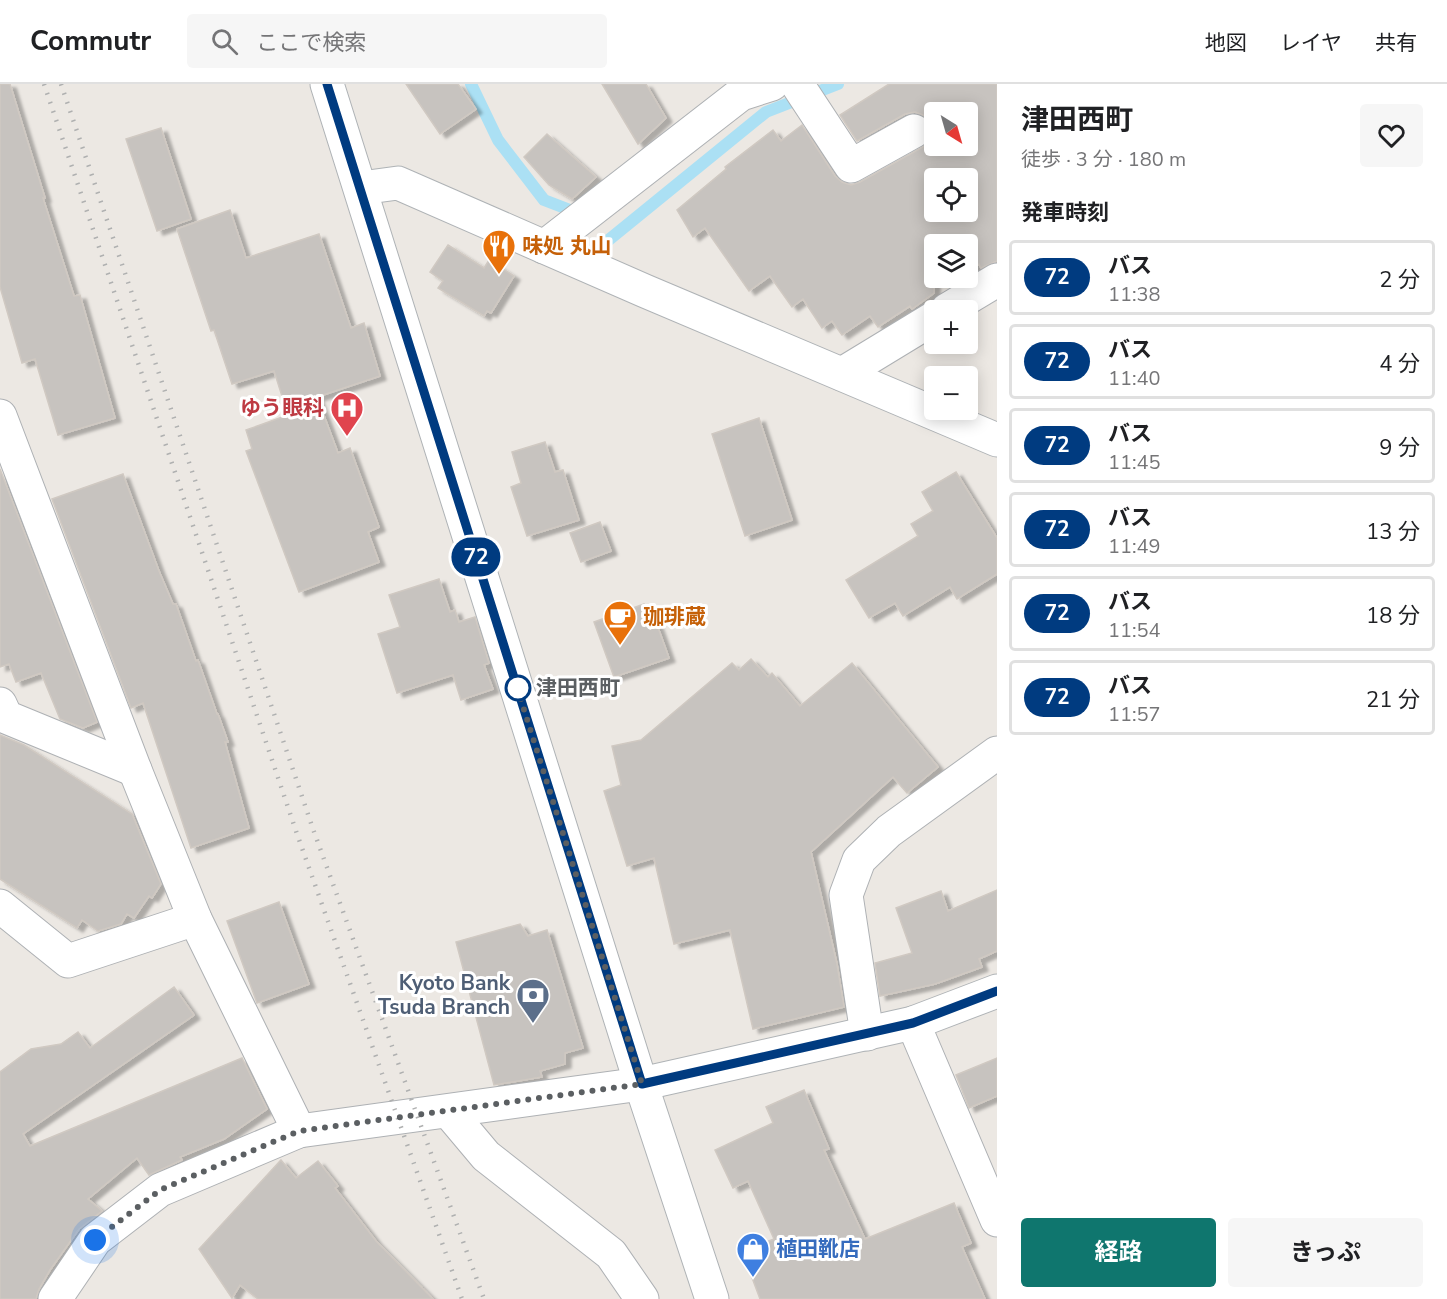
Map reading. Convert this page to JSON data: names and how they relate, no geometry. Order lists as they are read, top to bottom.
{
  "places": {
    "restaurant": ["味処 丸山"],
    "hospital": ["ゆう眼科"],
    "cafe": ["珈琲蔵"],
    "other": ["津田西町"],
    "bank": ["Kyoto Bank Tsuda Branch"],
    "shop": ["植田靴店"]
  },
  "lines": ["bus line 72"],
  "north": "bottom right",
  "page": {
    "header": "Commutr",
    "search": "ここで検索",
    "nav": ["地図", "レイヤ", "共有"],
    "on_map": "72",
    "heading": [
      ["津田西町", "徒歩 · 3 分 · 180 m"],
      "発車時刻"
    ],
    "map_buttons": ["+", "−"],
    "list": [
      {
        "mark": "72",
        "name": "バス",
        "note": "11:38",
        "value": "2 分"
      },
      {
        "mark": "72",
        "name": "バス",
        "note": "11:40",
        "value": "4 分"
      },
      {
        "mark": "72",
        "name": "バス",
        "note": "11:45",
        "value": "9 分"
      },
      {
        "mark": "72",
        "name": "バス",
        "note": "11:49",
        "value": "13 分"
      },
      {
        "mark": "72",
        "name": "バス",
        "note": "11:54",
        "value": "18 分"
      },
      {
        "mark": "72",
        "name": "バス",
        "note": "11:57",
        "value": "21 分"
      }
    ],
    "buttons": ["経路", "きっぷ"]
  }
}
